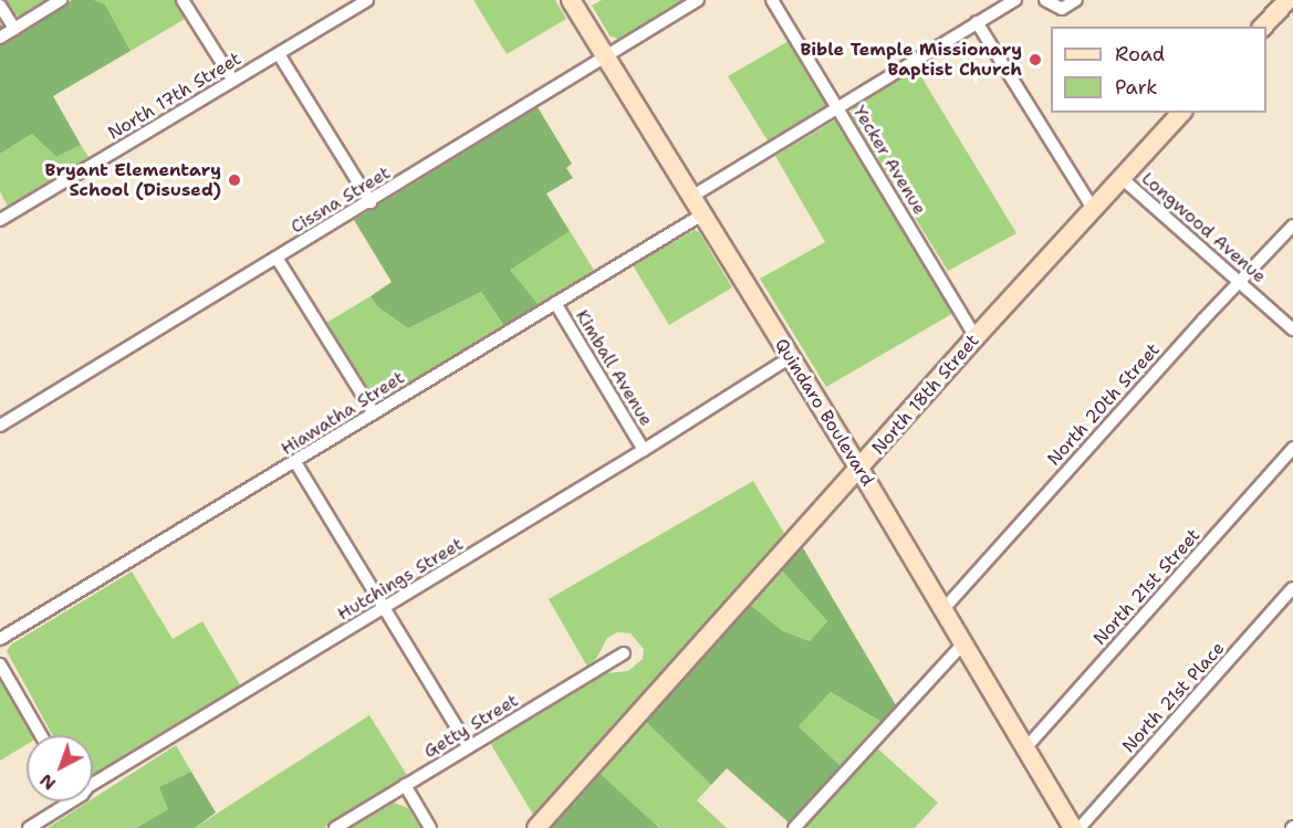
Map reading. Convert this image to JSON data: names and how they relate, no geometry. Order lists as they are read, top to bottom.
{
  "streets": {
    "main road": ["North 18th Street", "Quindaro Boulevard"],
    "street": [
      "North 17th Street",
      "Yecker Avenue",
      "Cissna Street",
      "Longwood Avenue",
      "Kimball Avenue",
      "North 20th Street",
      "Hiawatha Street",
      "Hutchings Street",
      "North 21st Street",
      "North 21st Place",
      "Getty Street"
    ]
  },
  "crossings": [
    ["Yecker Avenue", "North 18th Street"],
    ["Cissna Street", "Quindaro Boulevard"],
    ["Longwood Avenue", "North 18th Street"],
    ["Longwood Avenue", "North 20th Street"],
    ["Kimball Avenue", "Hiawatha Street"],
    ["Kimball Avenue", "Hutchings Street"],
    ["North 18th Street", "Quindaro Boulevard"],
    ["North 20th Street", "Quindaro Boulevard"],
    ["Quindaro Boulevard", "Hiawatha Street"],
    ["Quindaro Boulevard", "Hutchings Street"],
    ["Quindaro Boulevard", "North 21st Street"],
    ["Quindaro Boulevard", "North 21st Place"]
  ],
  "places": ["Bible Temple Missionary Baptist Church", "Bryant Elementary School (Disused)"],
  "legend": ["Road", "Park"],
  "north": "bottom left"
}
